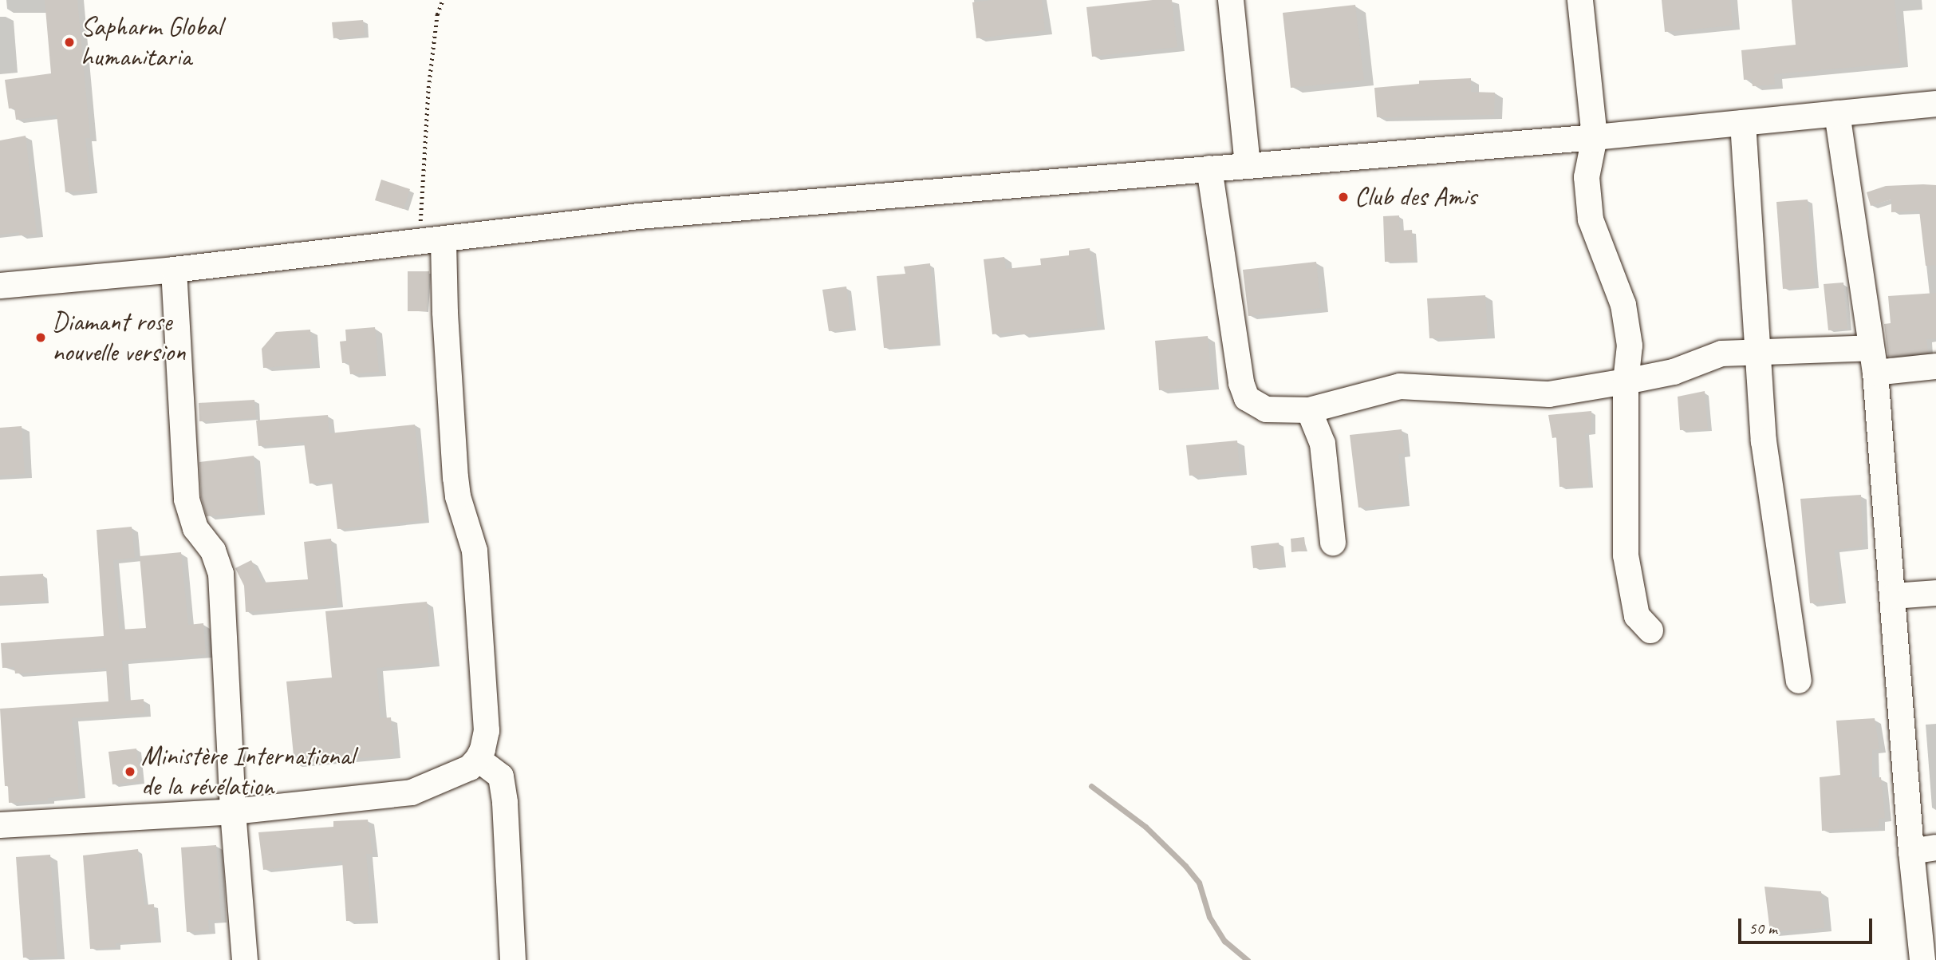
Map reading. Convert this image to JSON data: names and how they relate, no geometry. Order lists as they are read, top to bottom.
{
  "places": [
    "Sapharm Global humanitaria",
    "Club des Amis",
    "Diamant rose nouvelle version",
    "Ministère International de la révélation"
  ],
  "scale_bar": "50 m"
}
